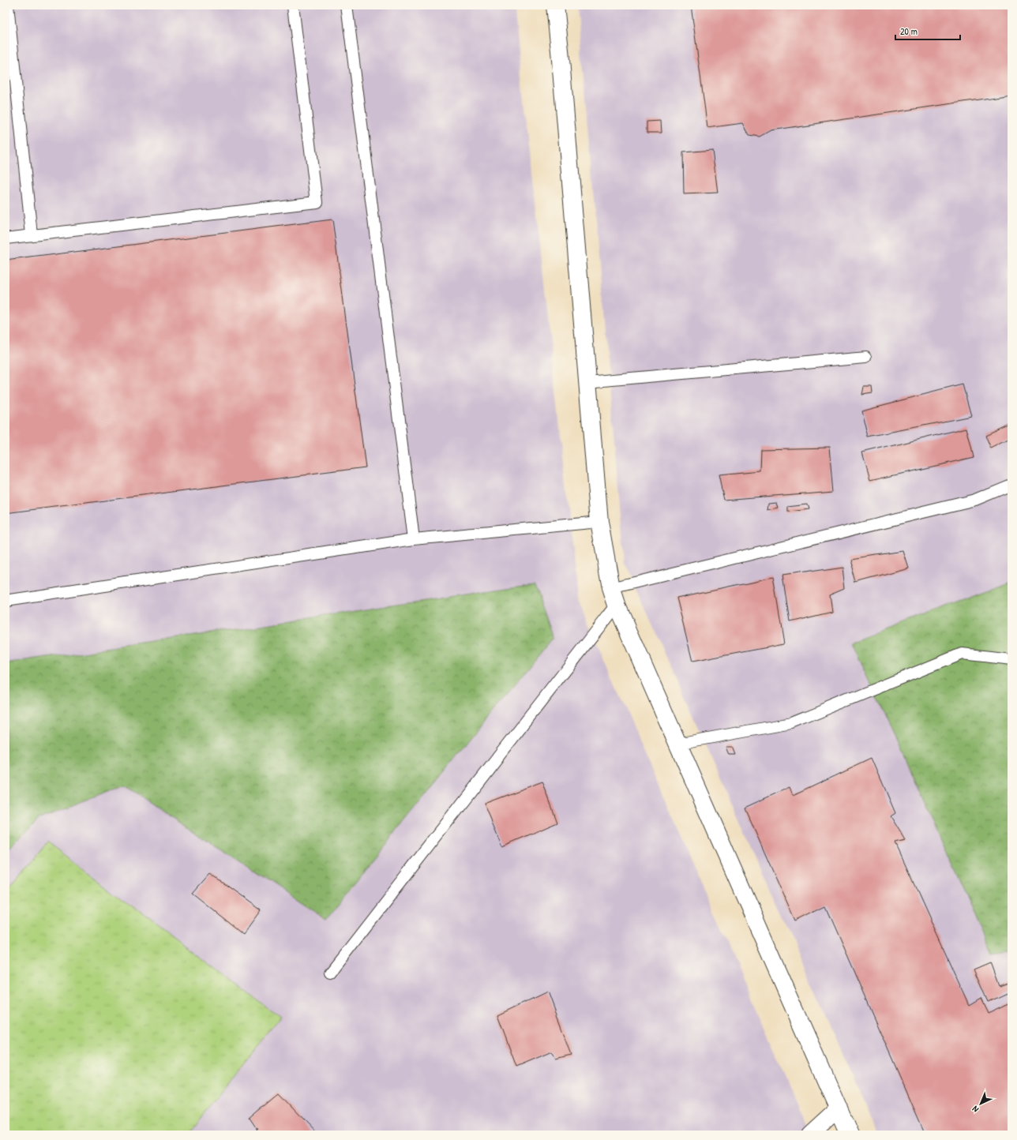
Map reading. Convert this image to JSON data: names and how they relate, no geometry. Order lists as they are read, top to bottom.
{
  "scale_bar": "20 m",
  "north": "bottom left"
}
